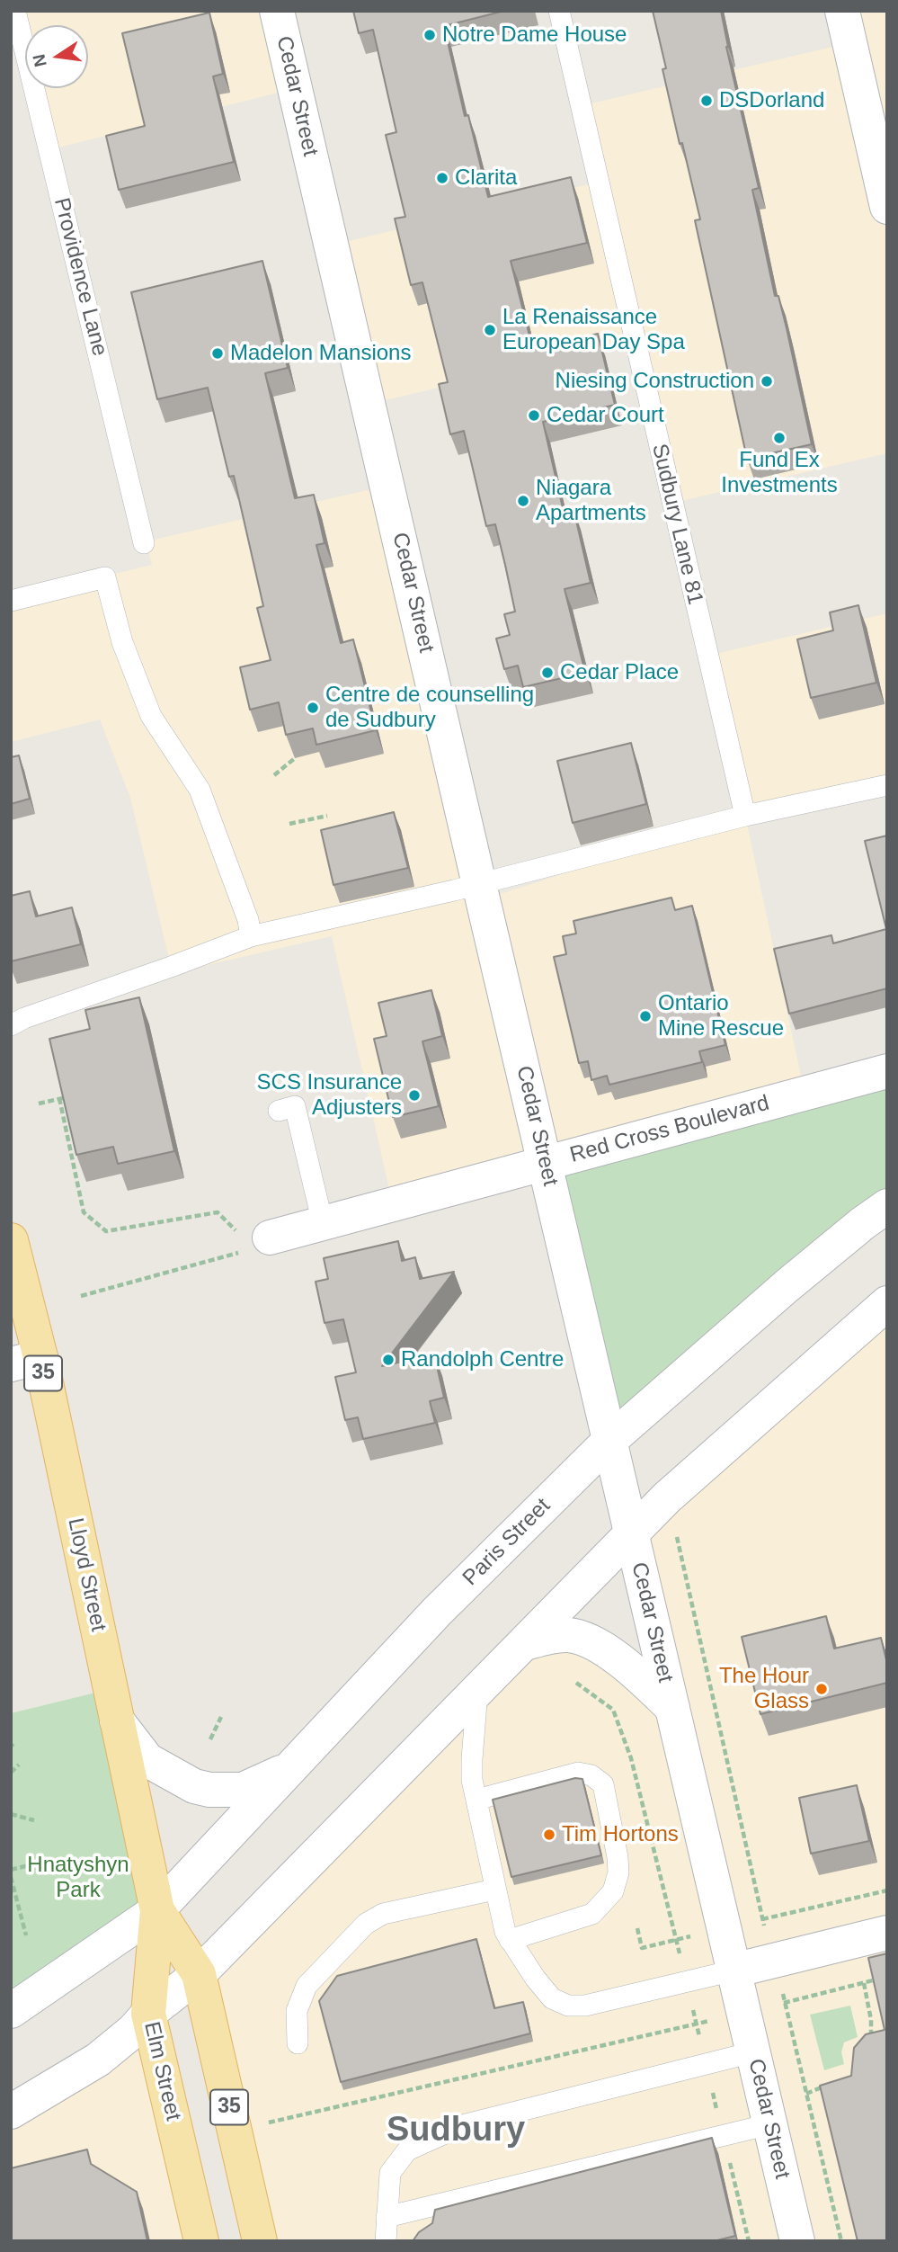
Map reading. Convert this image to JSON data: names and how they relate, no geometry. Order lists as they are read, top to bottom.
{
  "streets": {
    "main road": ["35", "Lloyd Street", "Elm Street"],
    "street": ["Cedar Street", "Red Cross Boulevard", "Paris Street"],
    "lane": ["Providence Lane", "Sudbury Lane 81"]
  },
  "crossings": [
    ["Cedar Street", "Red Cross Boulevard"],
    ["Cedar Street", "Paris Street"],
    ["35", "Paris Street"],
    ["35", "Lloyd Street"],
    ["35", "Elm Street"],
    ["Paris Street", "Lloyd Street"],
    ["Paris Street", "Elm Street"],
    ["Lloyd Street", "Elm Street"]
  ],
  "districts": ["Sudbury"],
  "parks": ["Hnatyshyn Park"],
  "places": [
    "Notre Dame House",
    "DSDorland",
    "Clarita",
    "La Renaissance European Day Spa",
    "Madelon Mansions",
    "Niesing Construction",
    "Cedar Court",
    "Fund Ex Investments",
    "Niagara Apartments",
    "Cedar Place",
    "Centre de counselling de Sudbury",
    "Ontario Mine Rescue",
    "SCS Insurance Adjusters",
    "Randolph Centre",
    "The Hour Glass",
    "Tim Hortons"
  ],
  "north": "left"
}
